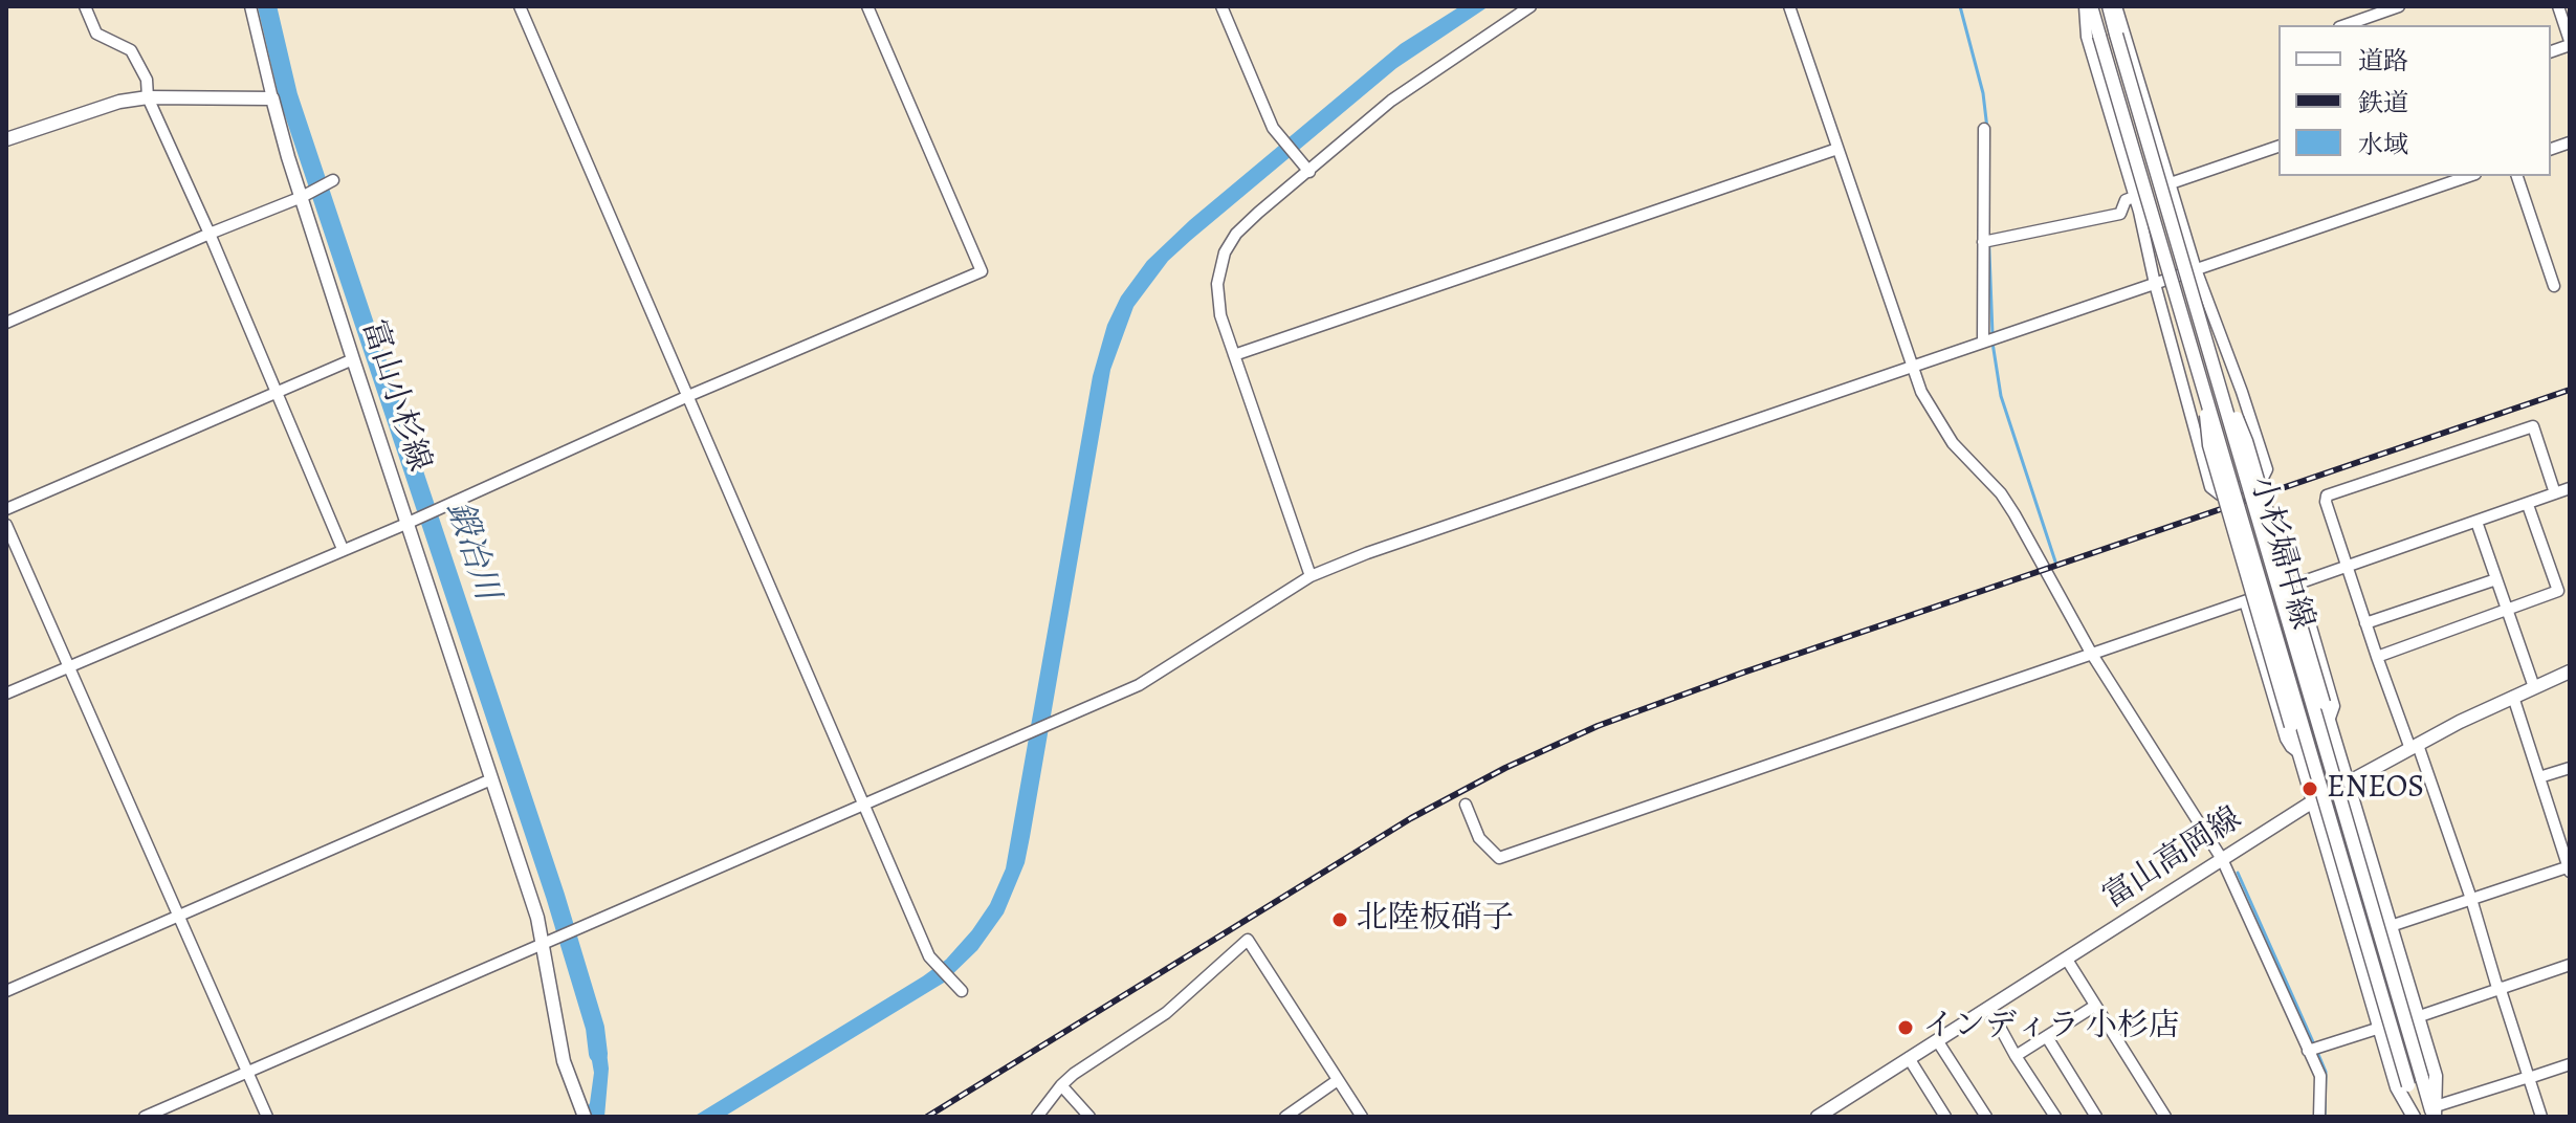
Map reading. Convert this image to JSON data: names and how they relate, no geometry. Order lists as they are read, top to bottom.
{
  "streets": {
    "main road": ["富山小杉線", "小杉婦中線", "富山高岡線"]
  },
  "water": ["鍛冶川"],
  "places": ["ENEOS", "北陸板硝子", "インディラ 小杉店"],
  "legend": ["道路", "鉄道", "水域"]
}
